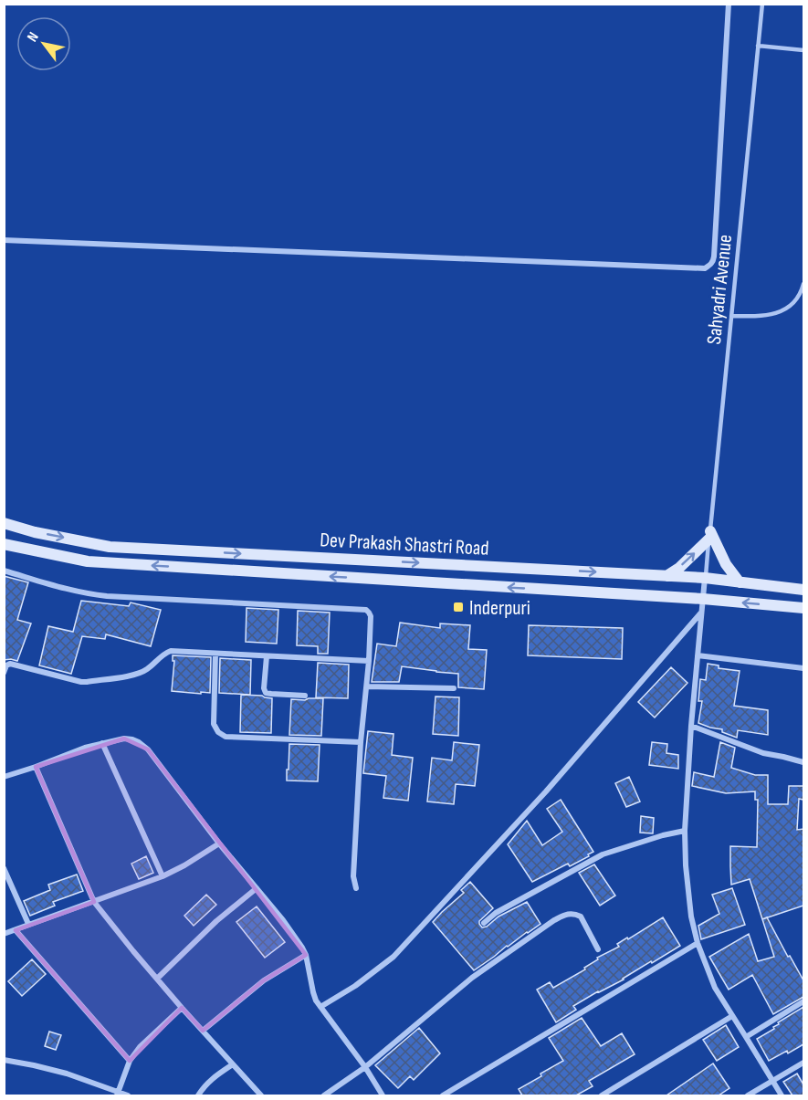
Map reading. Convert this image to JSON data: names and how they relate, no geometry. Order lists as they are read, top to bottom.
{
  "streets": {
    "street": ["Dev Prakash Shastri Road"],
    "lane": ["Sahyadri Avenue"]
  },
  "crossings": [
    ["Sahyadri Avenue", "Dev Prakash Shastri Road"]
  ],
  "places": {
    "transit": ["Inderpuri"]
  },
  "north": "top left"
}
